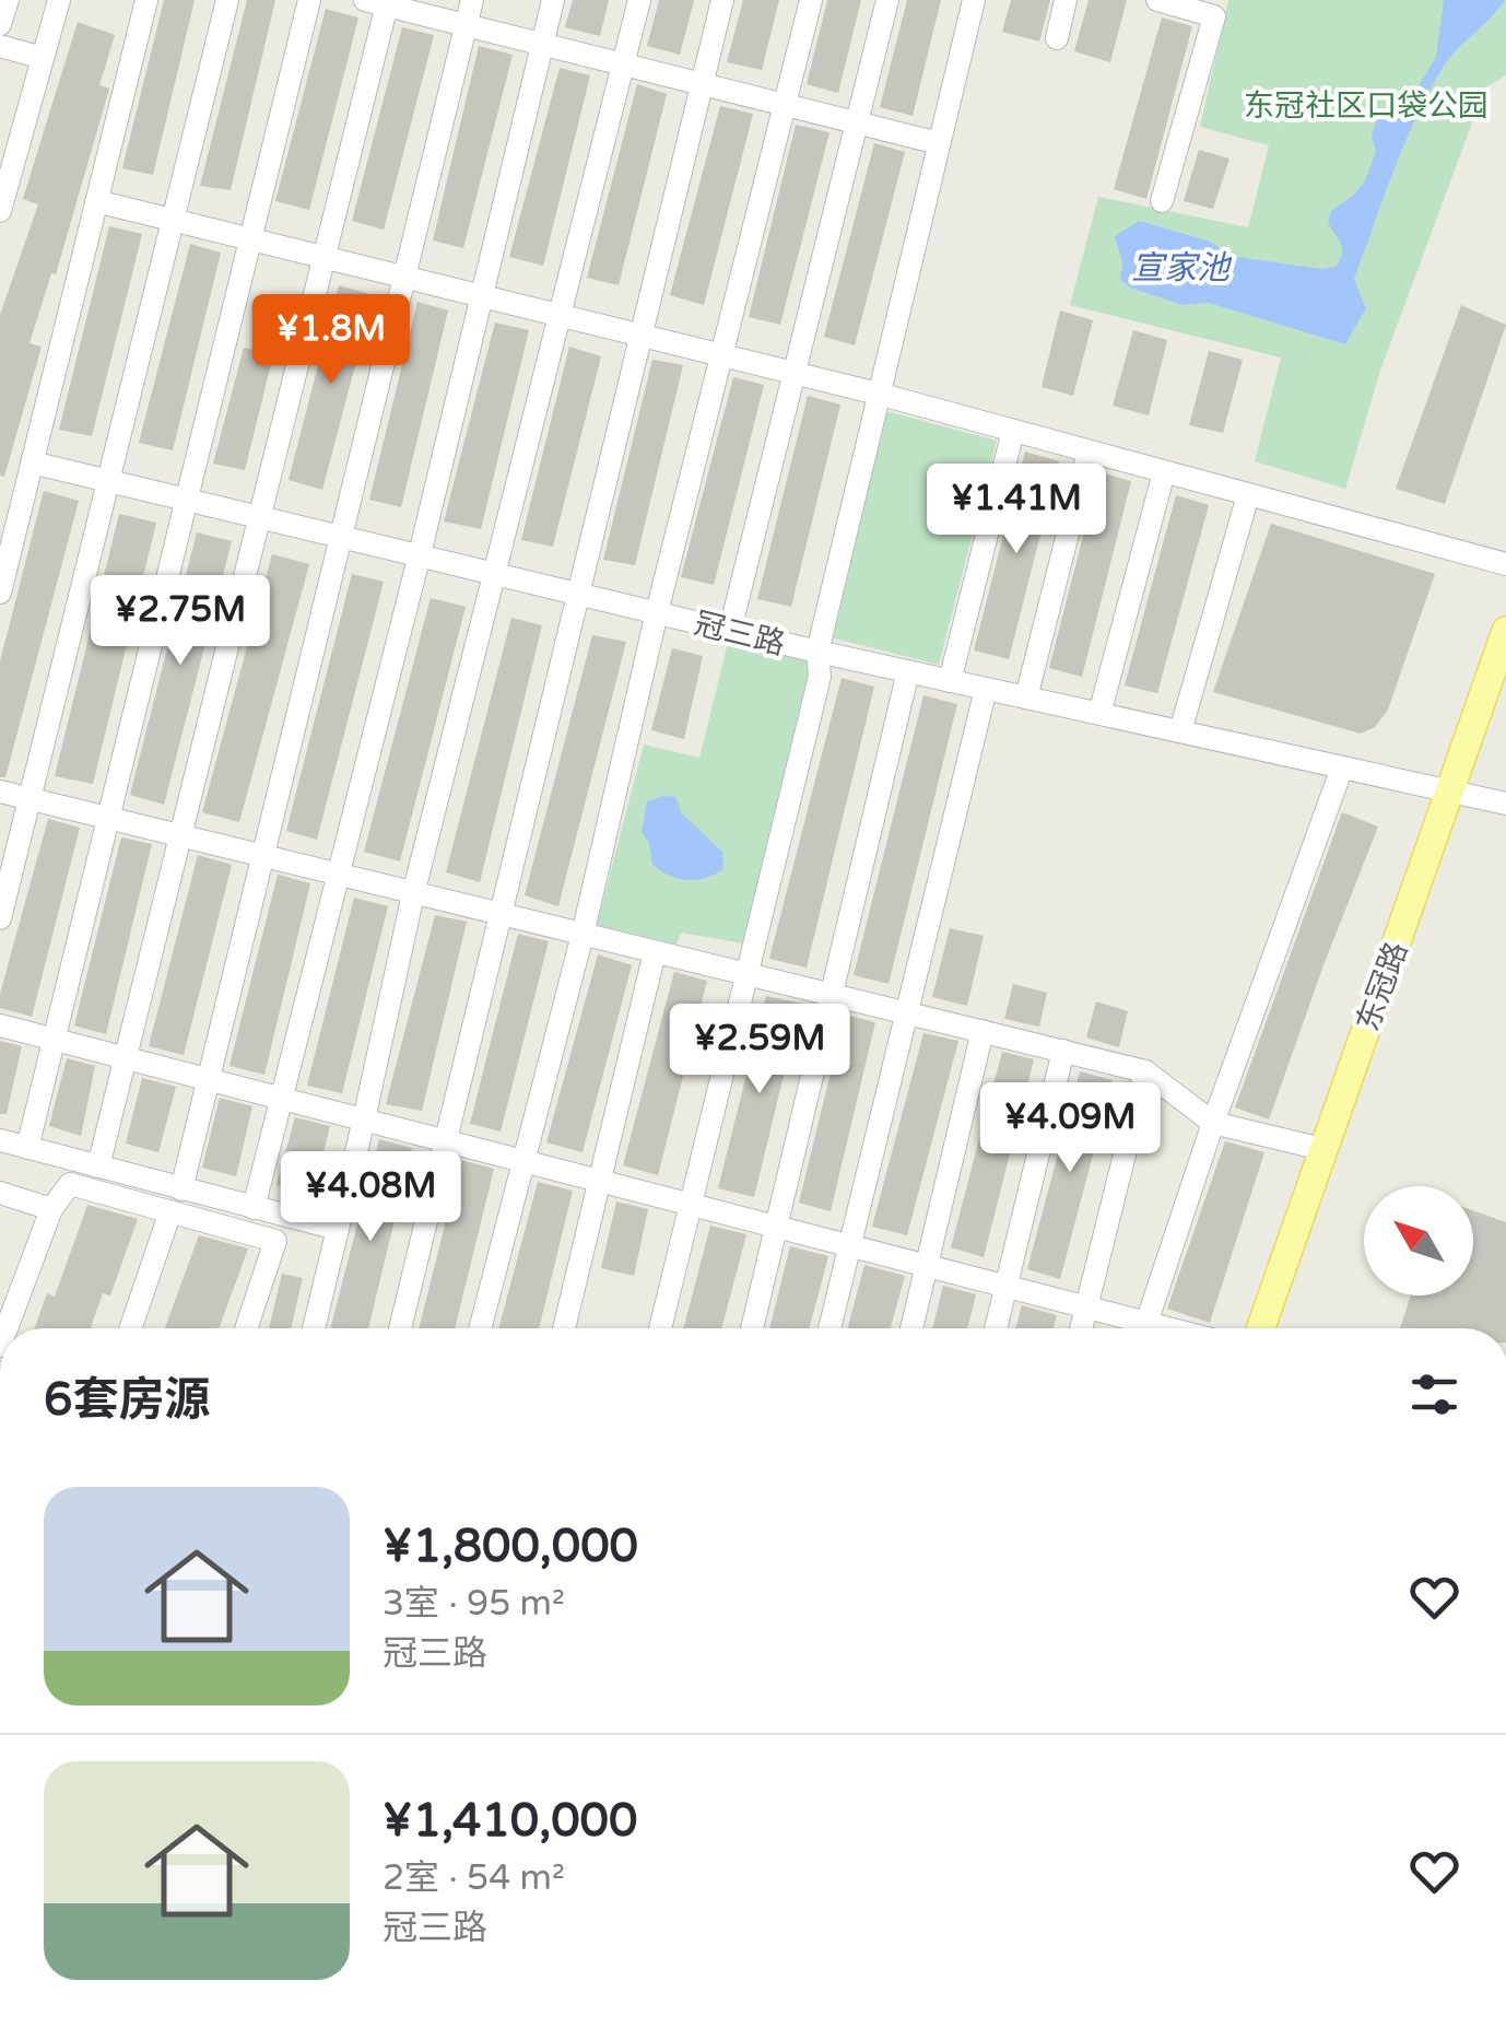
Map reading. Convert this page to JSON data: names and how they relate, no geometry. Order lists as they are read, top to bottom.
{
  "streets": {
    "main road": ["东冠路"],
    "street": ["冠三路"]
  },
  "crossings": [
    ["冠三路", "东冠路"]
  ],
  "water": ["宣家池"],
  "parks": ["东冠社区口袋公园"],
  "north": "top left",
  "page": {
    "price": [
      "¥1.8M",
      "¥1.41M",
      "¥2.75M",
      "¥2.59M",
      "¥4.09M",
      "¥4.08M"
    ],
    "heading": "6套房源",
    "list": [
      {
        "name": "¥1,800,000",
        "note": "3室 · 95 m² · 冠三路"
      },
      {
        "name": "¥1,410,000",
        "note": "2室 · 54 m² · 冠三路"
      }
    ]
  }
}
